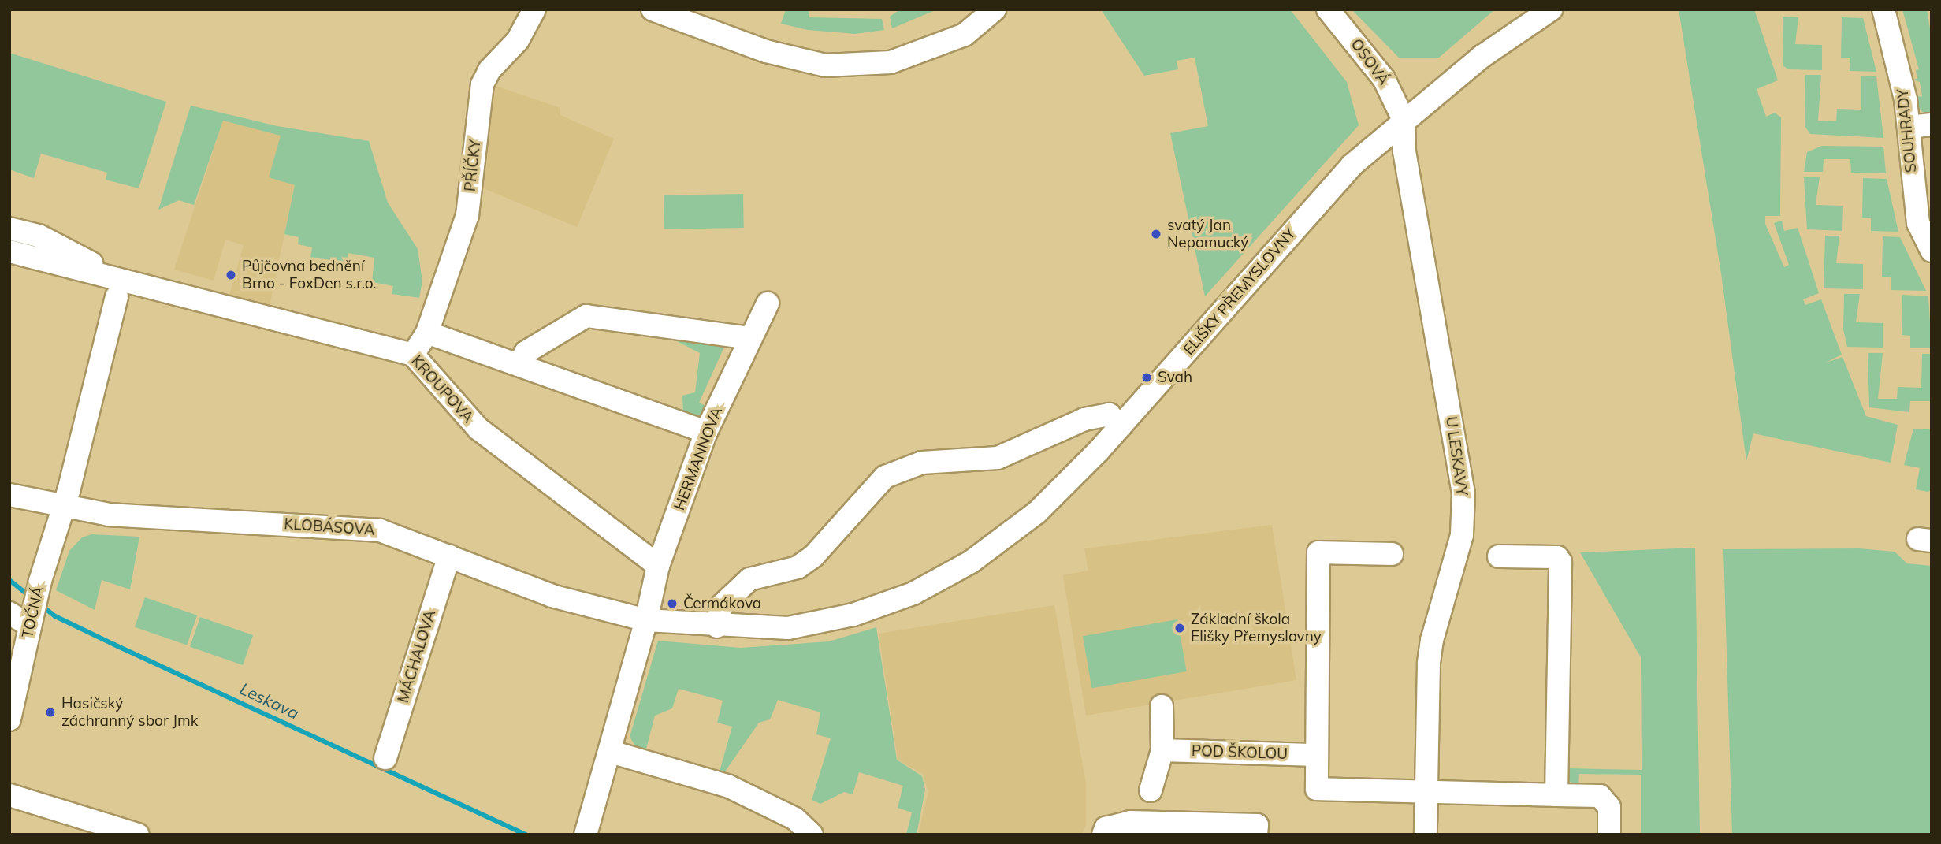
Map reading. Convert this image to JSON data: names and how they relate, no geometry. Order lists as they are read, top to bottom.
{
  "streets": {
    "street": [
      "OSOVÁ",
      "SOUHRADY",
      "PŘÍČKY",
      "ELIŠKY PŘEMYSLOVNY",
      "KROUPOVA",
      "U LESKAVY",
      "HERMANNOVA",
      "KLOBÁSOVA",
      "TOČNÁ",
      "MÁCHALOVA",
      "POD ŠKOLOU"
    ]
  },
  "crossings": [
    ["OSOVÁ", "ELIŠKY PŘEMYSLOVNY"],
    ["OSOVÁ", "U LESKAVY"],
    ["PŘÍČKY", "KROUPOVA"],
    ["ELIŠKY PŘEMYSLOVNY", "U LESKAVY"],
    ["ELIŠKY PŘEMYSLOVNY", "HERMANNOVA"],
    ["ELIŠKY PŘEMYSLOVNY", "KLOBÁSOVA"],
    ["KROUPOVA", "HERMANNOVA"],
    ["HERMANNOVA", "KLOBÁSOVA"],
    ["KLOBÁSOVA", "TOČNÁ"],
    ["KLOBÁSOVA", "MÁCHALOVA"]
  ],
  "water": ["Leskava"],
  "places": [
    "svatý Jan Nepomucký",
    "Půjčovna bednění Brno - FoxDen s.r.o.",
    "Svah",
    "Čermákova",
    "Základní škola Elišky Přemyslovny",
    "Hasičský záchranný sbor Jmk"
  ]
}
